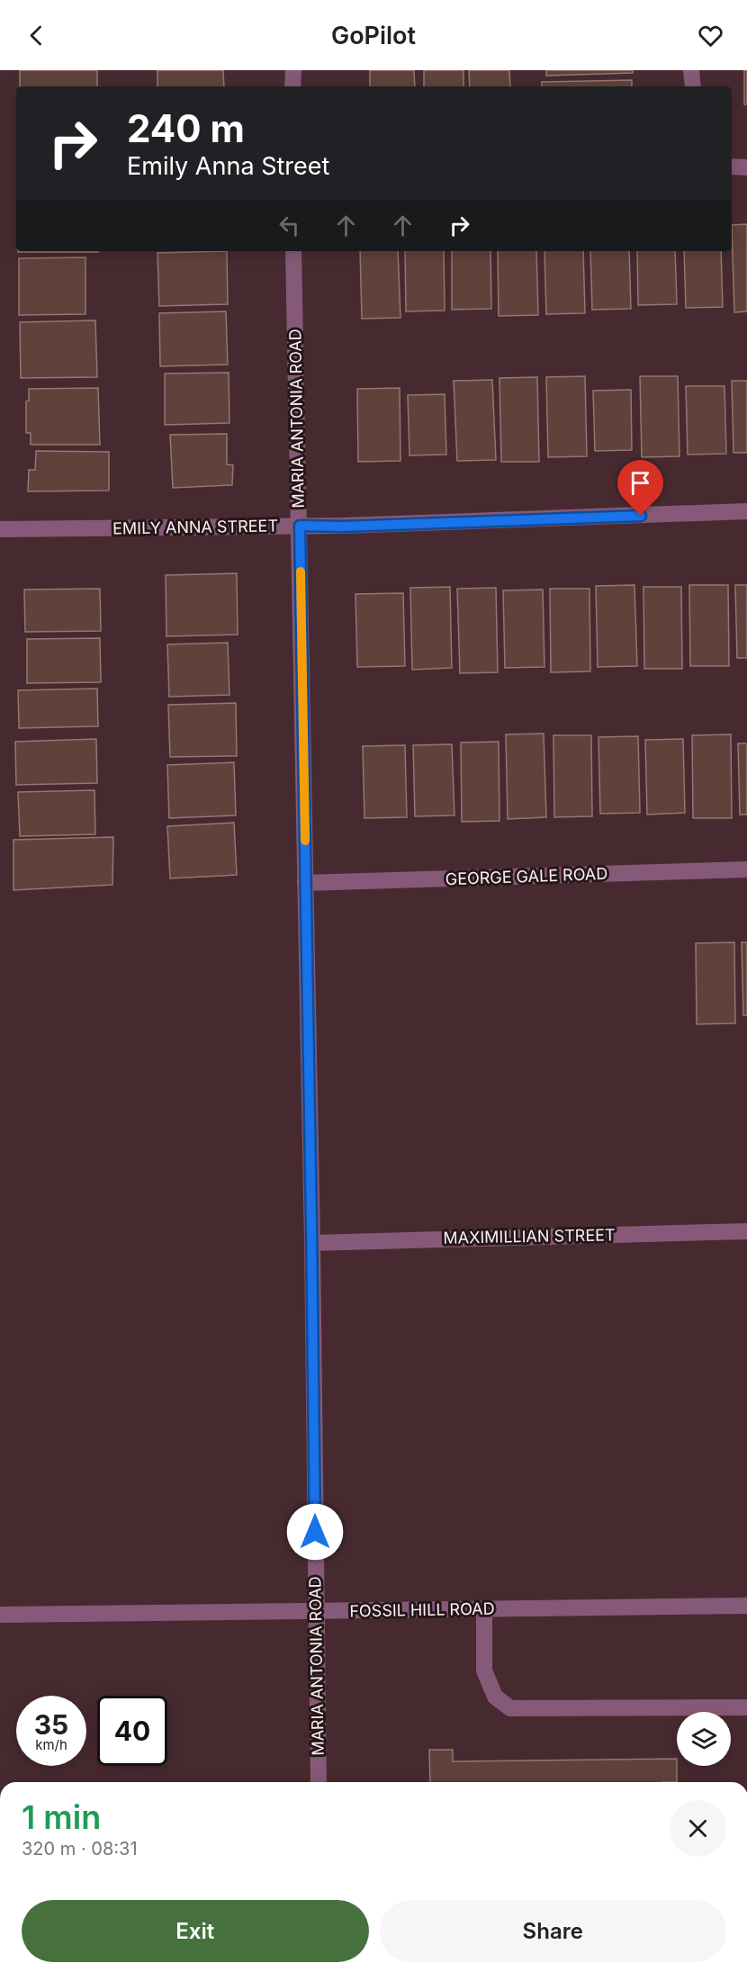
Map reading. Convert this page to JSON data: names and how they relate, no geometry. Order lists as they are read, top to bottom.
{
  "streets": {
    "street": [
      "MARIA ANTONIA ROAD",
      "EMILY ANNA STREET",
      "GEORGE GALE ROAD",
      "MAXIMILLIAN STREET",
      "FOSSIL HILL ROAD"
    ]
  },
  "crossings": [
    ["MARIA ANTONIA ROAD", "EMILY ANNA STREET"],
    ["MARIA ANTONIA ROAD", "GEORGE GALE ROAD"],
    ["MARIA ANTONIA ROAD", "MAXIMILLIAN STREET"],
    ["MARIA ANTONIA ROAD", "FOSSIL HILL ROAD"]
  ],
  "page": {
    "header": "GoPilot",
    "turn": ["240 m", "Emily Anna Street"],
    "speed": "35 km/h",
    "limit": "40",
    "heading": ["1 min", "320 m · 08:31"],
    "buttons": ["Exit", "Share"]
  }
}
